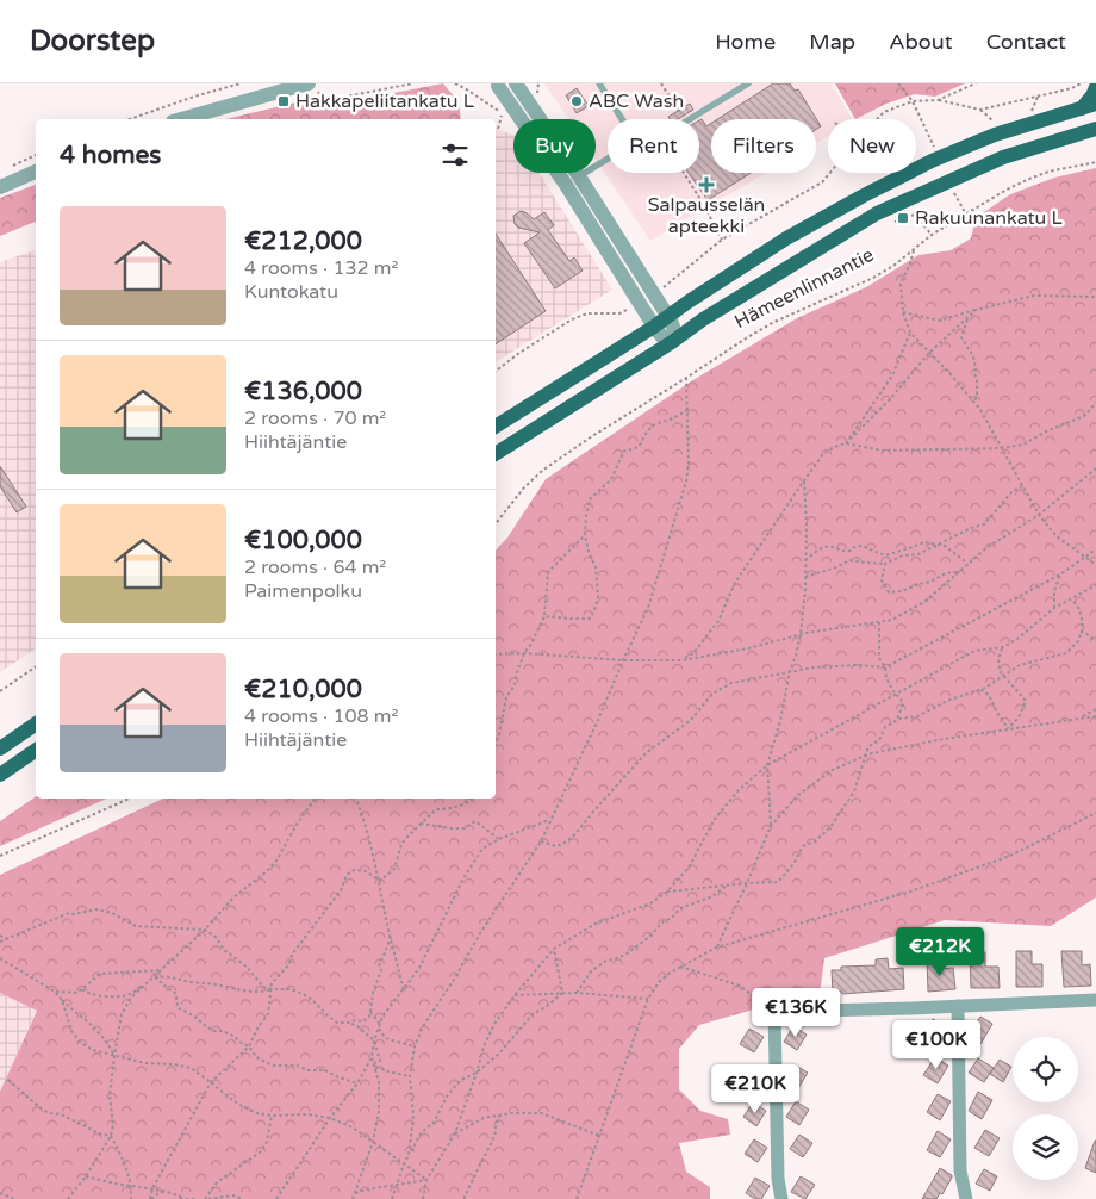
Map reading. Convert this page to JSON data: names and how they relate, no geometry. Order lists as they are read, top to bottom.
{
  "streets": {
    "main road": ["Hämeenlinnantie"]
  },
  "places": {
    "transit": ["Hakkapeliitankatu L", "Rakuunankatu L"],
    "other": ["ABC Wash"],
    "health": ["Salpausselän apteekki"]
  },
  "page": {
    "header": "Doorstep",
    "nav": [
      "Home",
      "Map",
      "About",
      "Contact"
    ],
    "chip": [
      "Buy",
      "Rent",
      "Filters",
      "New"
    ],
    "heading": "4 homes",
    "list": [
      {
        "name": "€212,000",
        "note": "4 rooms · 132 m² · Kuntokatu"
      },
      {
        "name": "€136,000",
        "note": "2 rooms · 70 m² · Hiihtäjäntie"
      },
      {
        "name": "€100,000",
        "note": "2 rooms · 64 m² · Paimenpolku"
      },
      {
        "name": "€210,000",
        "note": "4 rooms · 108 m² · Hiihtäjäntie"
      }
    ],
    "price": [
      "€212K",
      "€136K",
      "€100K",
      "€210K"
    ]
  }
}
